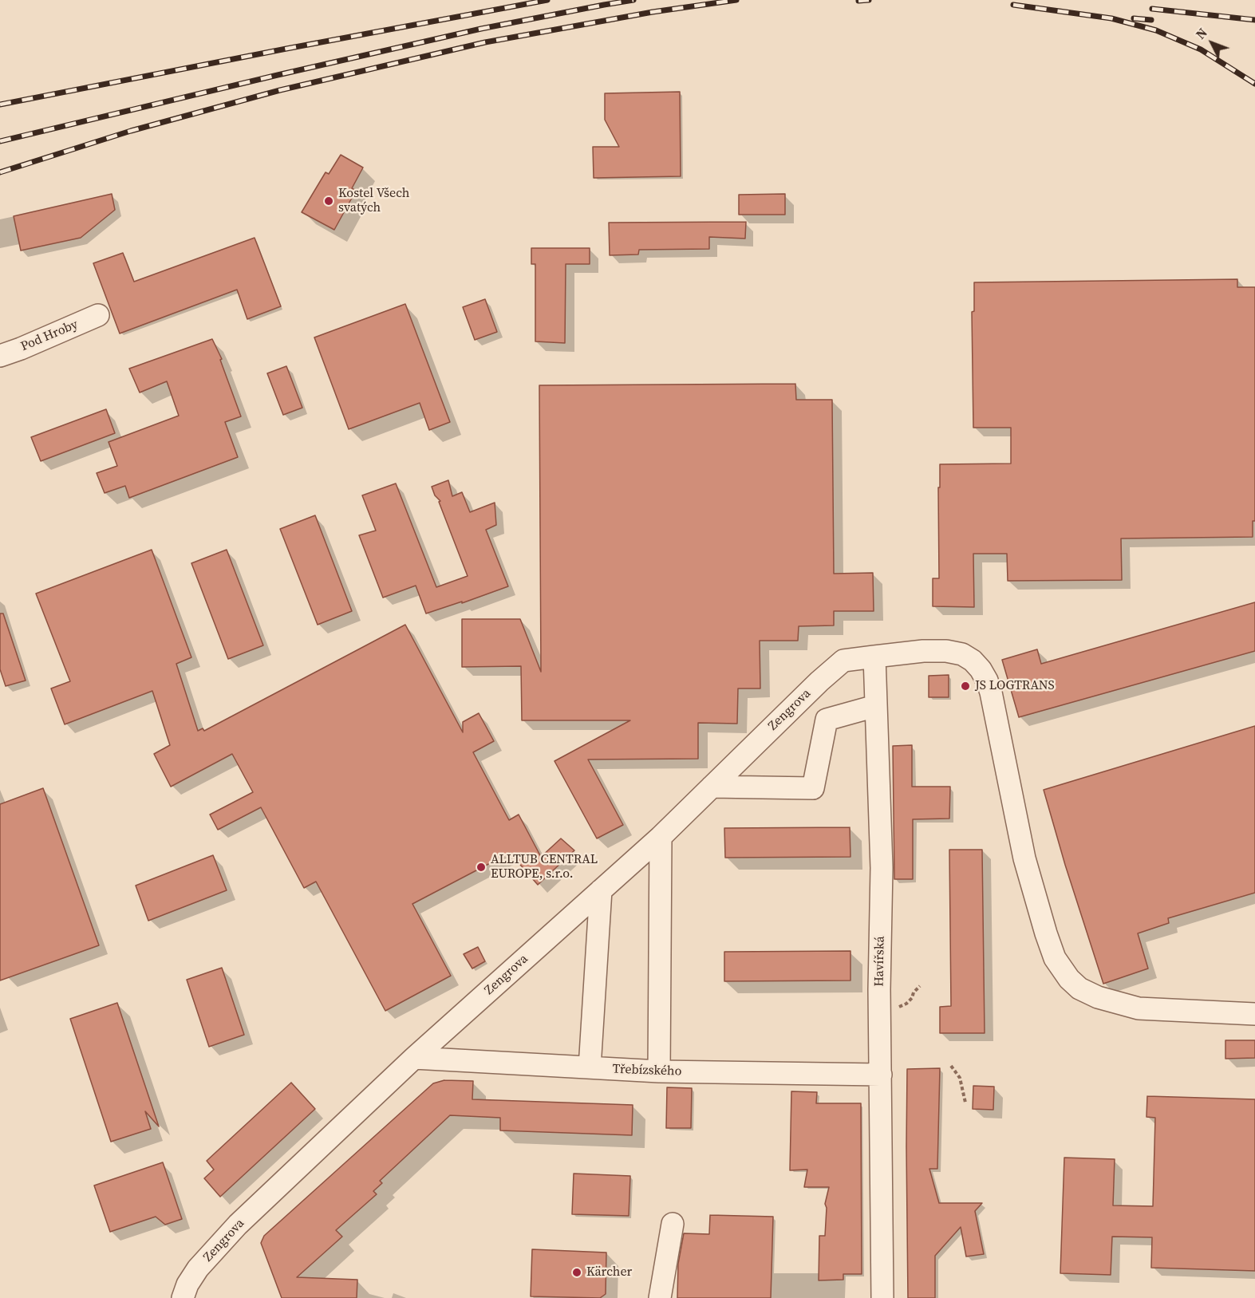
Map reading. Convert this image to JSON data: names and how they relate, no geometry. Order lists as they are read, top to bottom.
{
  "streets": {
    "street": [
      "Pod Hroby",
      "Zengrova",
      "Havířská",
      "Třebízského"
    ]
  },
  "crossings": [
    ["Zengrova", "Havířská"],
    ["Zengrova", "Třebízského"],
    ["Havířská", "Třebízského"]
  ],
  "places": [
    "Kostel Všech svatých",
    "JS LOGTRANS",
    "ALLTUB CENTRAL EUROPE, s.r.o.",
    "Kärcher"
  ],
  "north": "top left"
}
